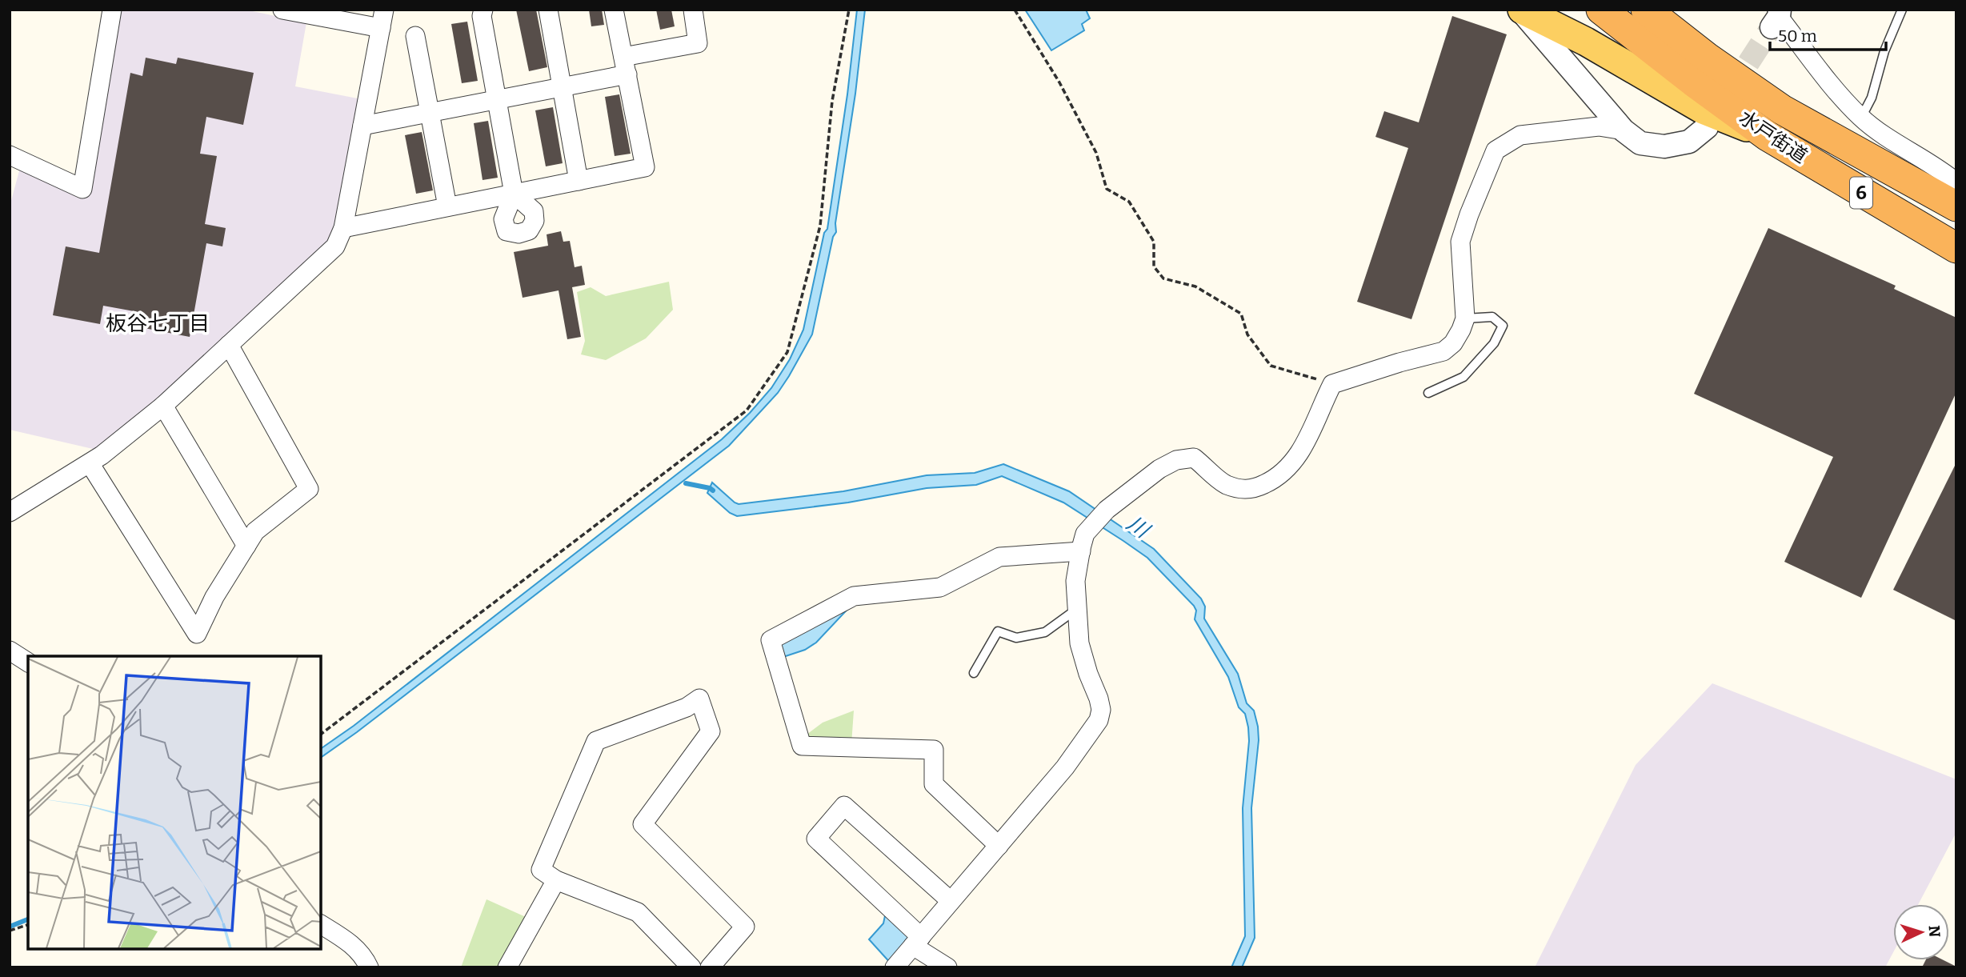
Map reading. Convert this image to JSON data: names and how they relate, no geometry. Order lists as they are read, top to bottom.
{
  "streets": {
    "highway": ["水戸街道", "6"]
  },
  "districts": ["板谷七丁目"],
  "water": ["川"],
  "scale_bar": "50 m",
  "north": "right"
}
